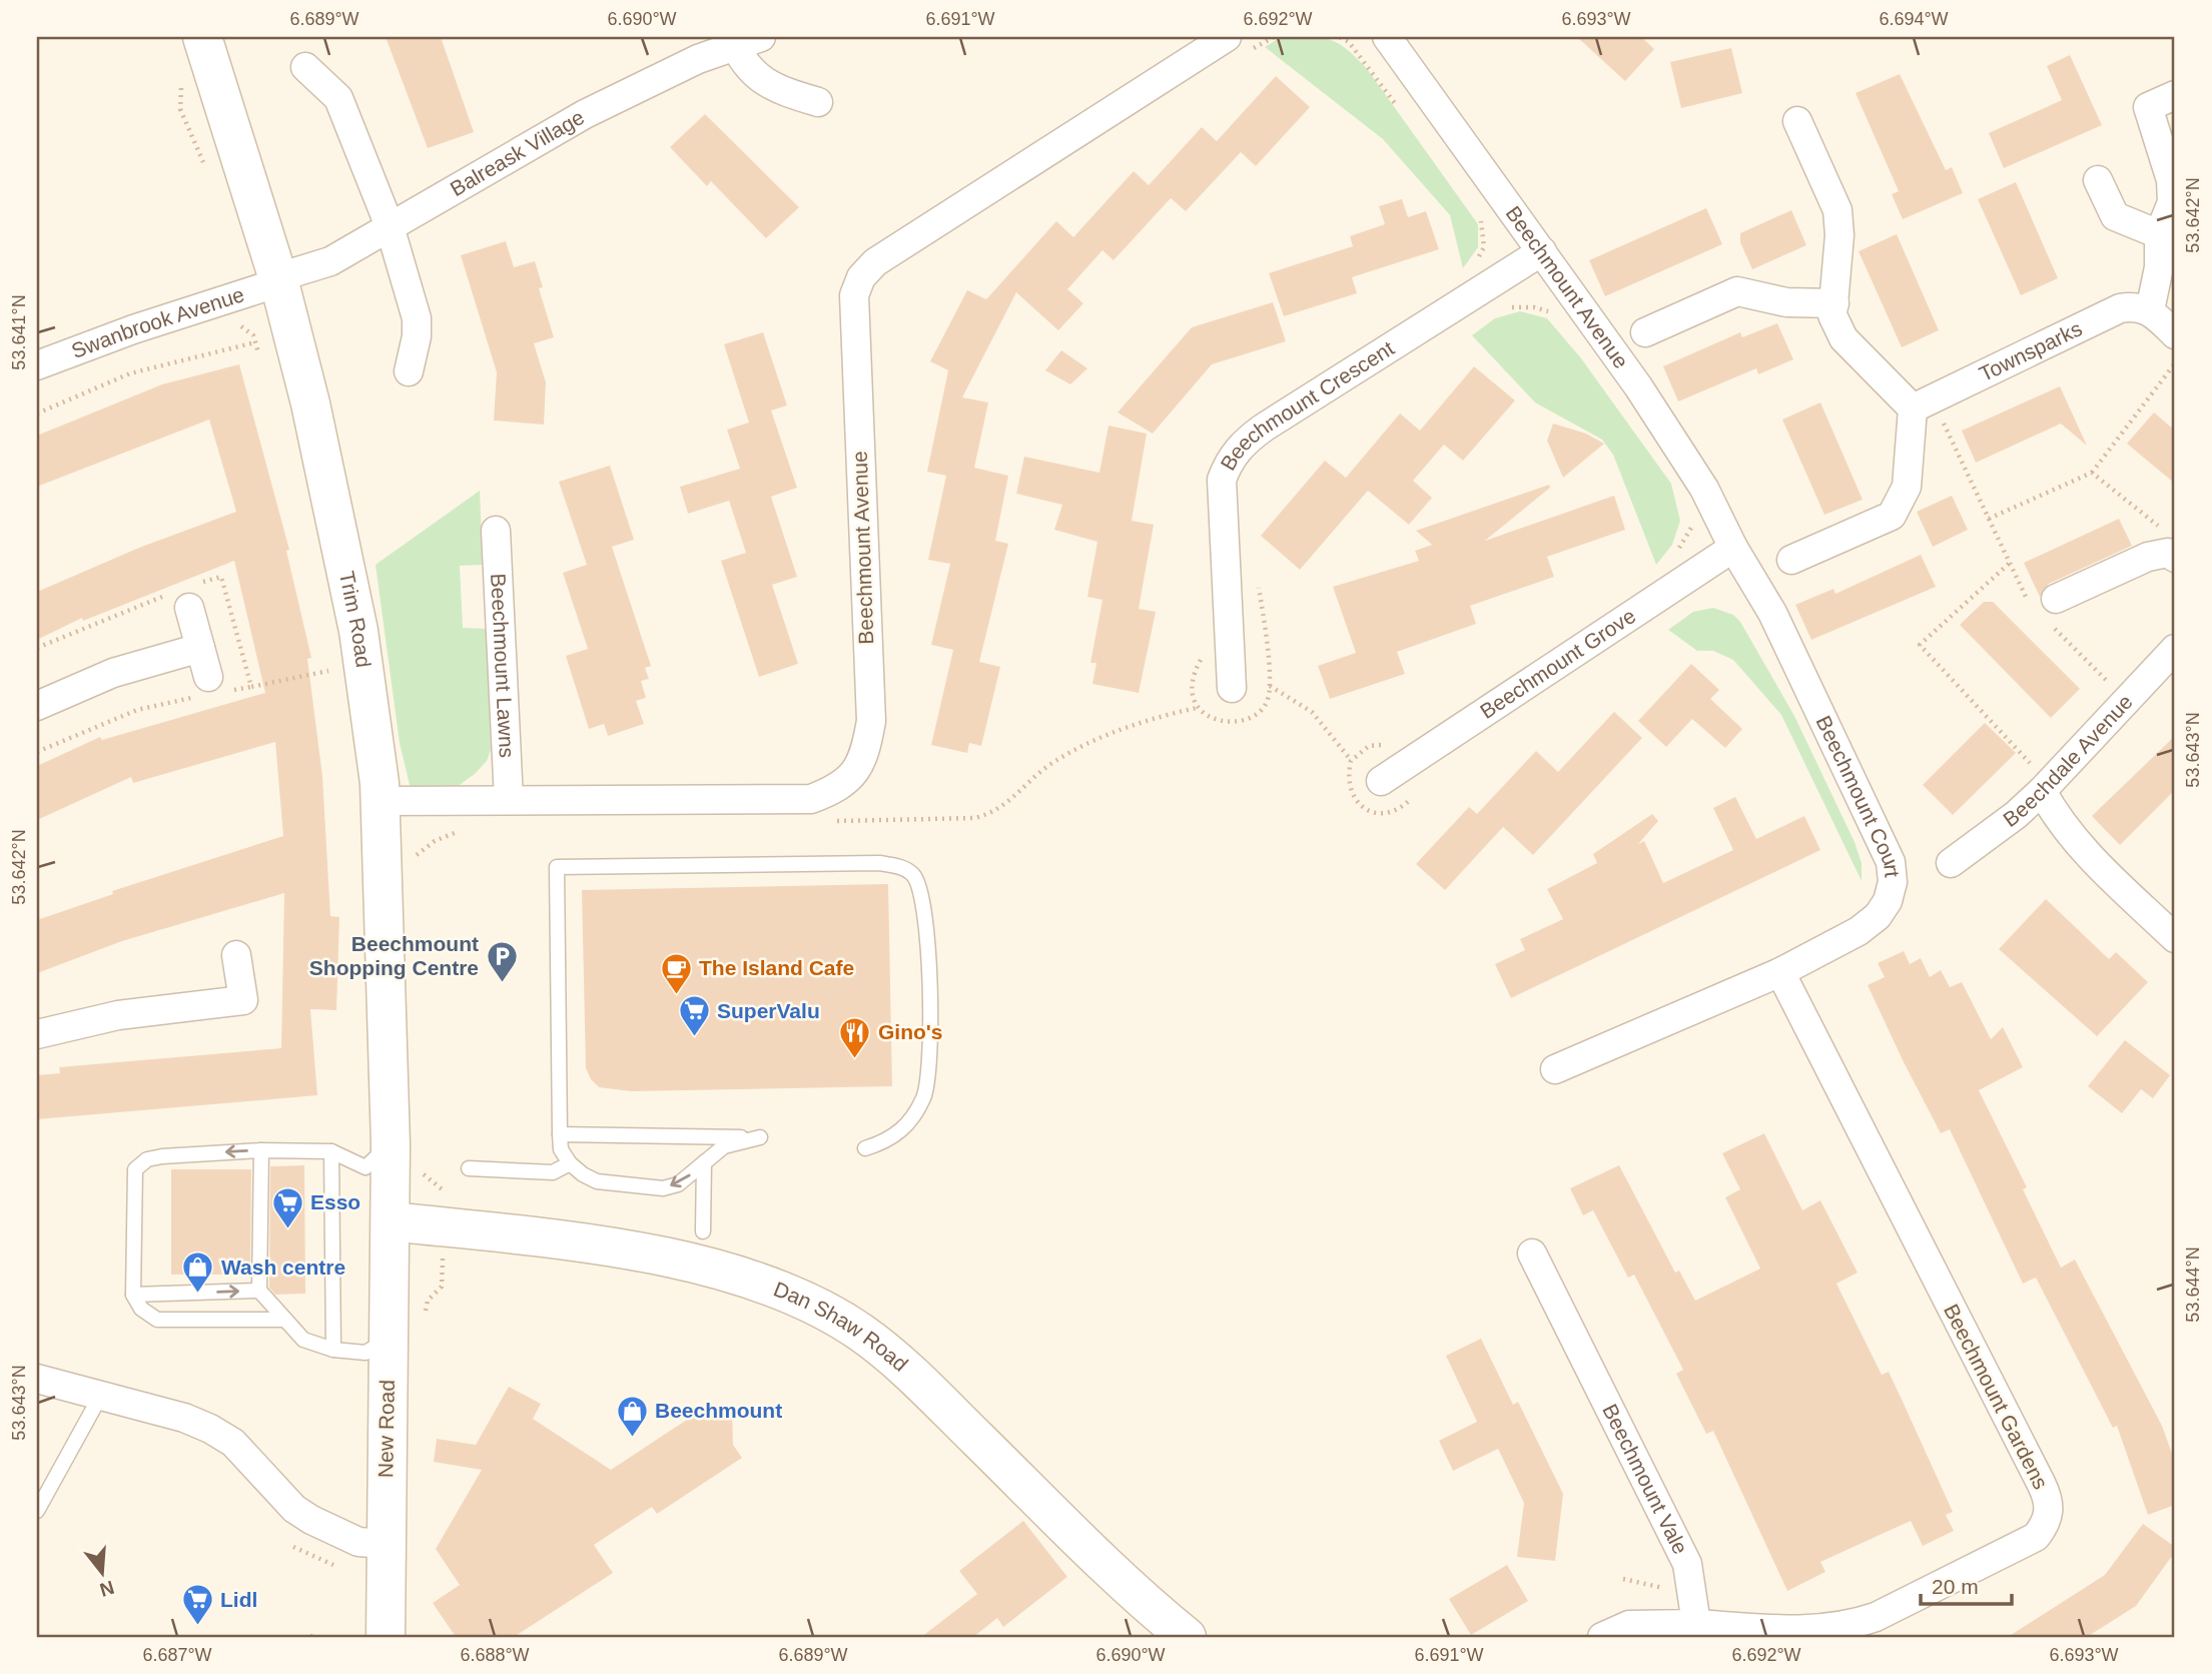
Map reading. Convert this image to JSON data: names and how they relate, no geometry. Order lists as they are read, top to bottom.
{
  "streets": {
    "main road": ["Trim Road", "Dan Shaw Road", "New Road"],
    "street": [
      "Balreask Village",
      "Beechmount Avenue",
      "Swanbrook Avenue",
      "Townsparks",
      "Beechmount Crescent",
      "Beechmount Lawns",
      "Beechmount Grove",
      "Beechdale Avenue",
      "Beechmount Court",
      "Beechmount Gardens",
      "Beechmount Vale"
    ]
  },
  "crossings": [
    ["Balreask Village", "Swanbrook Avenue"],
    ["Balreask Village", "Trim Road"],
    ["Beechmount Avenue", "Beechmount Crescent"],
    ["Beechmount Avenue", "Trim Road"],
    ["Beechmount Avenue", "Beechmount Lawns"],
    ["Beechmount Avenue", "Beechmount Grove"],
    ["Beechmount Avenue", "Beechmount Court"],
    ["Swanbrook Avenue", "Trim Road"],
    ["Trim Road", "Dan Shaw Road"],
    ["Trim Road", "New Road"],
    ["Beechmount Grove", "Beechmount Court"],
    ["Beechmount Court", "Beechmount Gardens"],
    ["Dan Shaw Road", "New Road"],
    ["Beechmount Gardens", "Beechmount Vale"]
  ],
  "places": {
    "parking": ["Beechmount Shopping Centre"],
    "cafe": ["The Island Cafe"],
    "supermarket": ["SuperValu", "Esso", "Lidl"],
    "restaurant": ["Gino's"],
    "shop": ["Wash centre", "Beechmount"]
  },
  "scale_bar": "20 m",
  "north": "bottom",
  "coordinates": [
    "6.689°W",
    "6.690°W",
    "6.691°W",
    "6.692°W",
    "6.693°W",
    "6.694°W",
    "53.642°N",
    "53.641°N",
    "53.643°N",
    "53.644°N",
    "6.687°W",
    "6.688°W"
  ]
}
